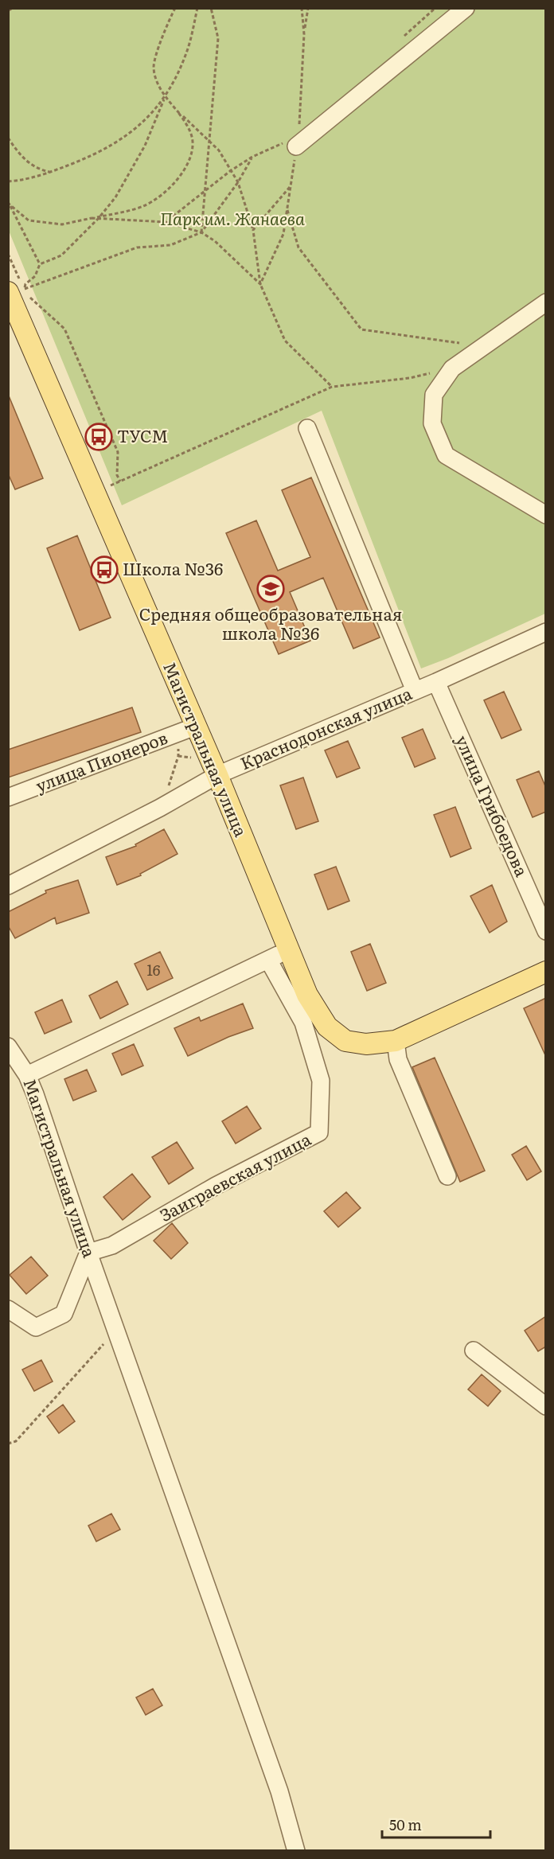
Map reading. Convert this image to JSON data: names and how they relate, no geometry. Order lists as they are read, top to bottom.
{
  "streets": {
    "main road": ["Магистральная улица"],
    "street": [
      "Краснодонская улица",
      "улица Пионеров",
      "улица Грибоедова",
      "Заиграевская улица"
    ]
  },
  "crossings": [
    ["Краснодонская улица", "Магистральная улица"],
    ["Краснодонская улица", "улица Грибоедова"],
    ["Магистральная улица", "улица Пионеров"],
    ["Магистральная улица", "Заиграевская улица"]
  ],
  "parks": ["Парк им. Жанаева"],
  "places": {
    "bus stop": ["ТУСМ", "Школа №36"],
    "school or university": ["Средняя общеобразовательная школа №36"]
  },
  "house_numbers": ["16"],
  "scale_bar": "50 m"
}
